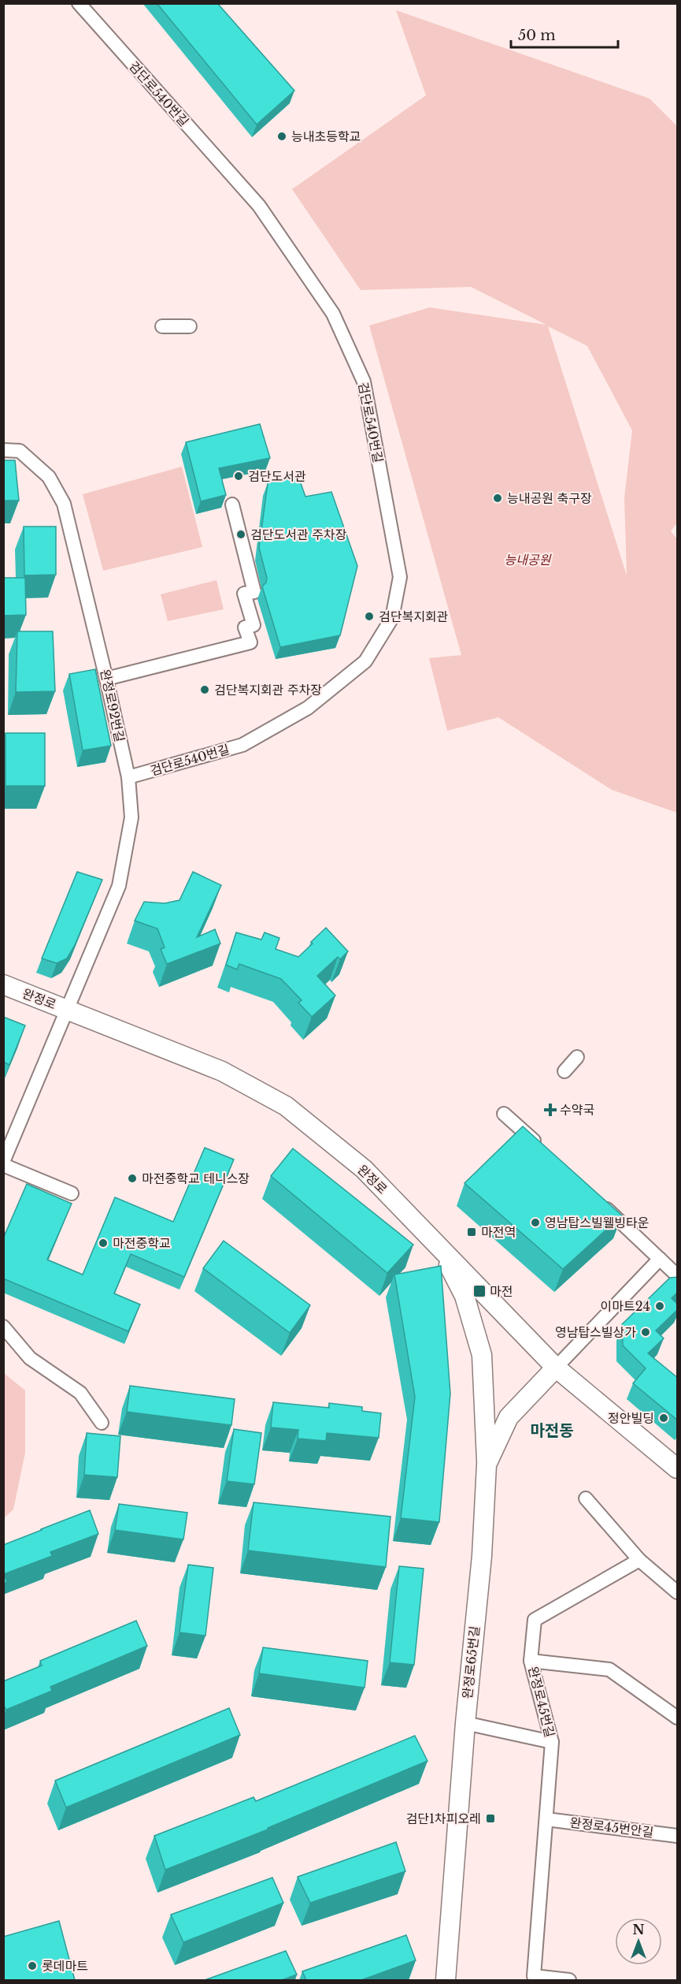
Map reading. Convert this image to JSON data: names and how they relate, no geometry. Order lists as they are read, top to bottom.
{
  "streets": {
    "street": [
      "검단로540번길",
      "완정로92번길",
      "완정로",
      "완정로65번길",
      "완정로45번길",
      "완정로45번안길"
    ]
  },
  "crossings": [
    ["검단로540번길", "완정로92번길"],
    ["완정로92번길", "완정로"],
    ["완정로", "완정로65번길"],
    ["완정로45번길", "완정로45번안길"]
  ],
  "districts": ["마전동"],
  "parks": ["능내공원"],
  "places": {
    "other": [
      "능내초등학교",
      "검단도서관",
      "능내공원 축구장",
      "검단도서관 주차장",
      "검단복지회관",
      "검단복지회관 주차장",
      "마전중학교 테니스장",
      "영남탑스빌웰빙타운",
      "마전중학교",
      "이마트24",
      "영남탑스빌상가",
      "정안빌딩",
      "롯데마트"
    ],
    "health": ["수약국"],
    "transit": ["마전역", "마전", "검단1차피오레"]
  },
  "scale_bar": "50 m",
  "north": "top"
}
